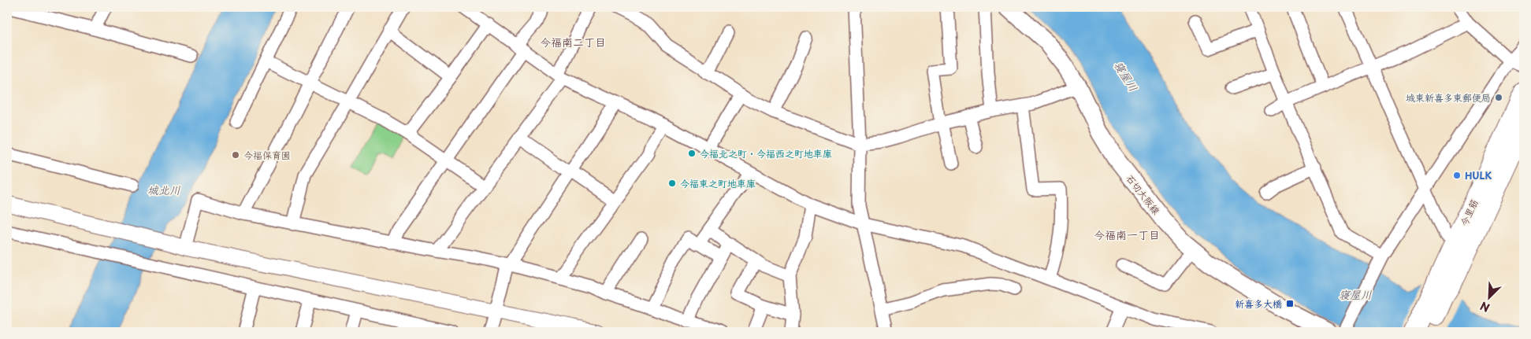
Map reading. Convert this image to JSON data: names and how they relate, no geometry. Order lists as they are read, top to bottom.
{
  "streets": {
    "main road": ["石切大阪線", "今里筋"]
  },
  "districts": ["今福南二丁目", "今福南一丁目"],
  "water": ["寝屋川", "城北川"],
  "places": {
    "other": [
      "城東新喜多東郵便局",
      "今福北之町・今福西之町地車庫",
      "今福保育園",
      "HULK",
      "今福東之町地車庫"
    ],
    "transit": ["新喜多大橋"]
  },
  "north": "bottom left"
}
